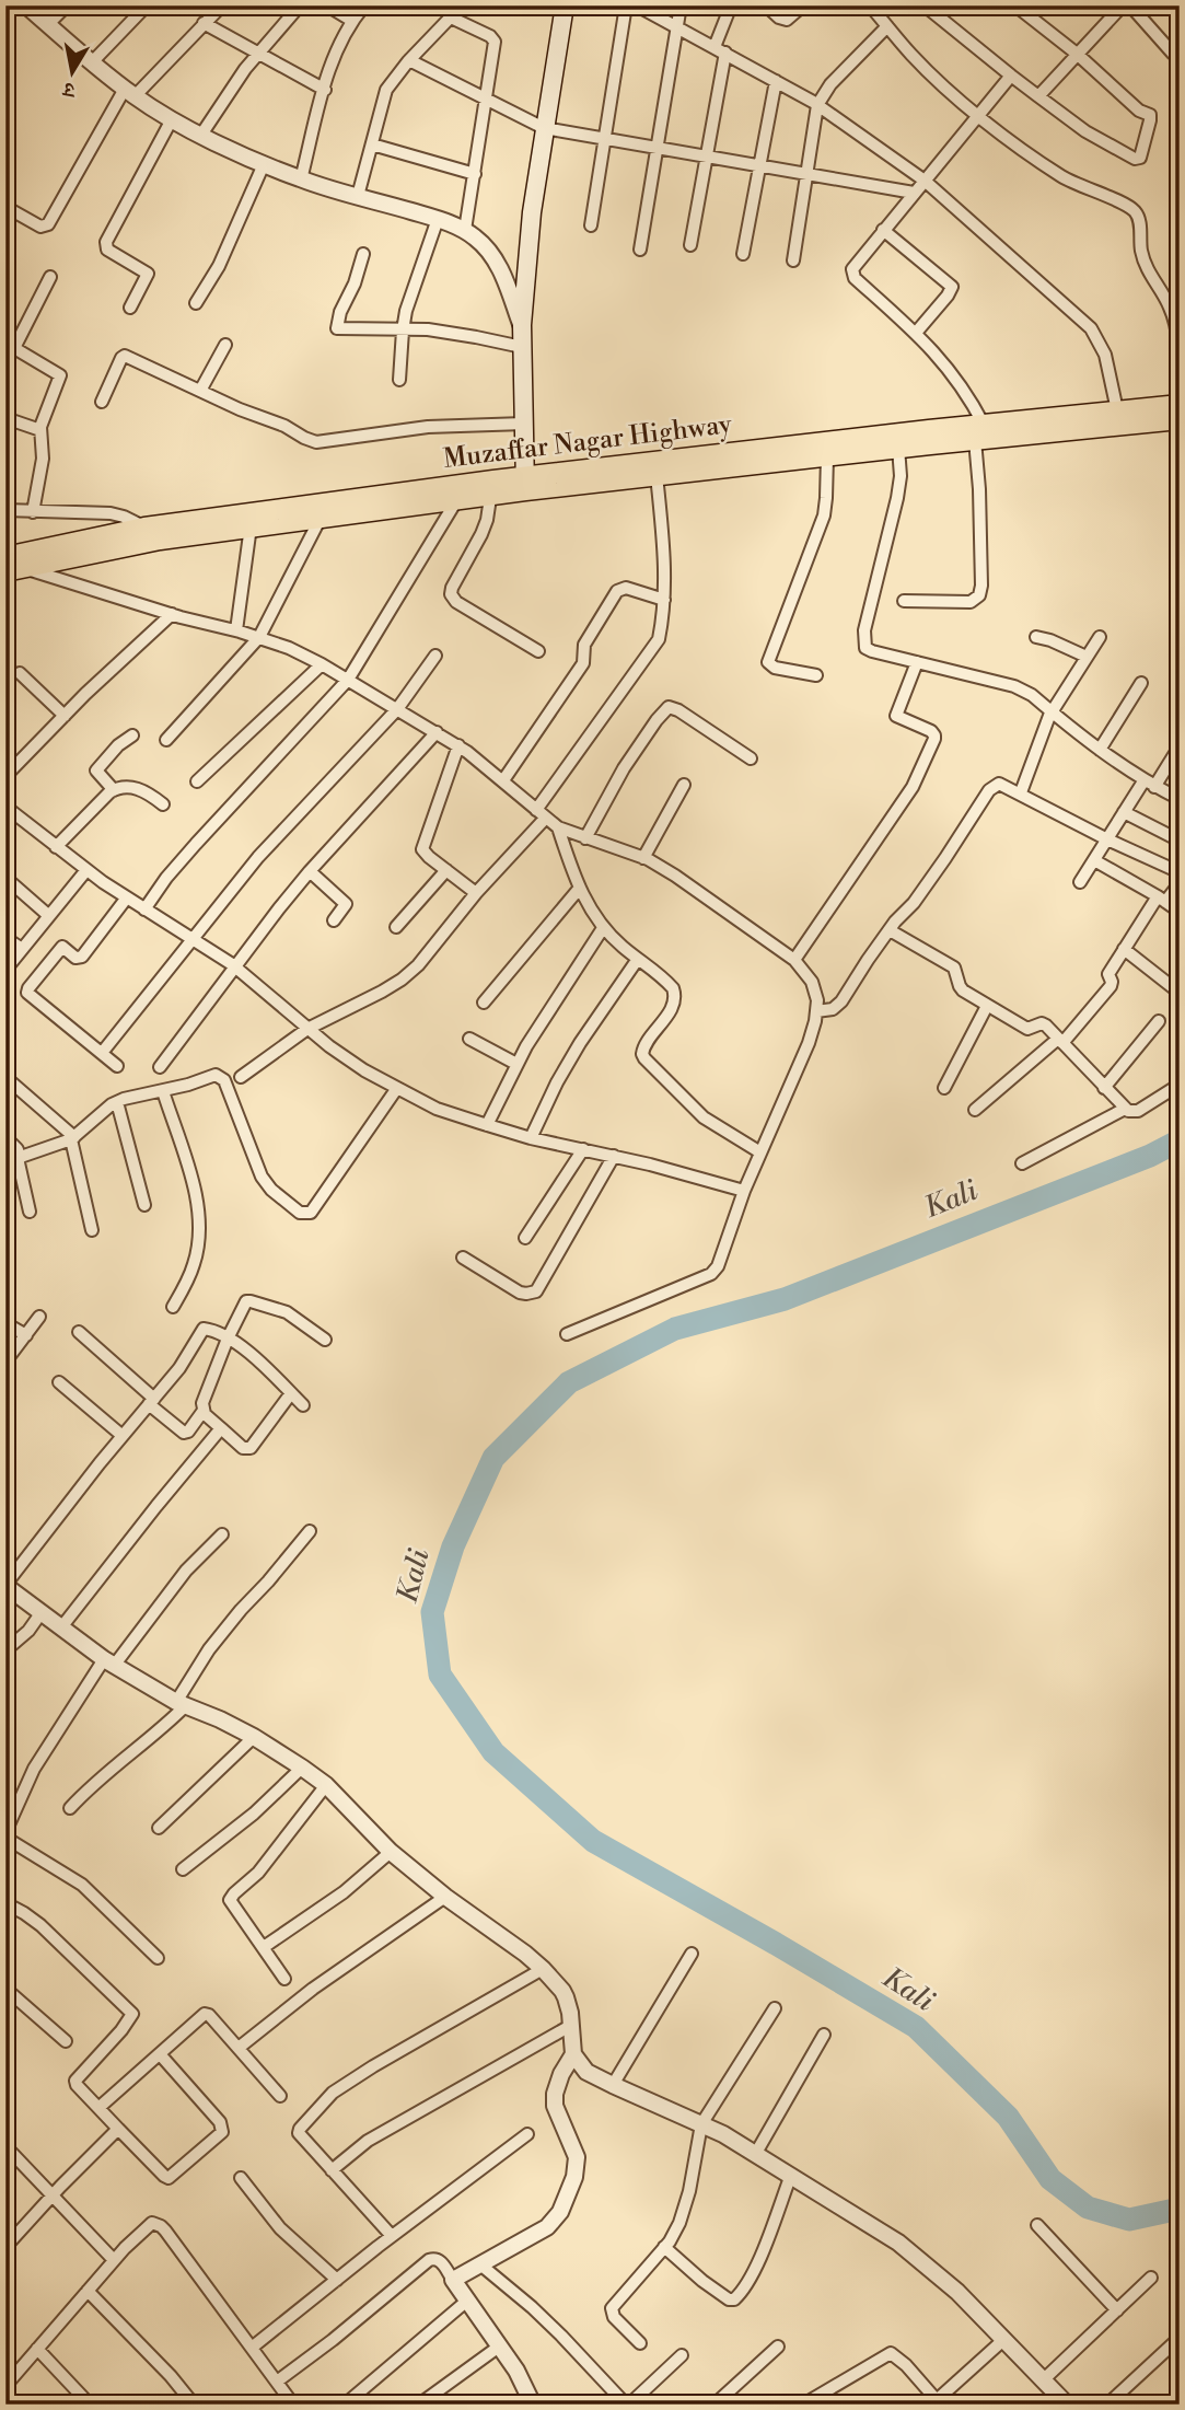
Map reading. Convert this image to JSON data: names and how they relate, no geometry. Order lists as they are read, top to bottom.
{
  "streets": {
    "main road": ["Muzaffar Nagar Highway"]
  },
  "water": ["Kali"],
  "north": "bottom"
}
